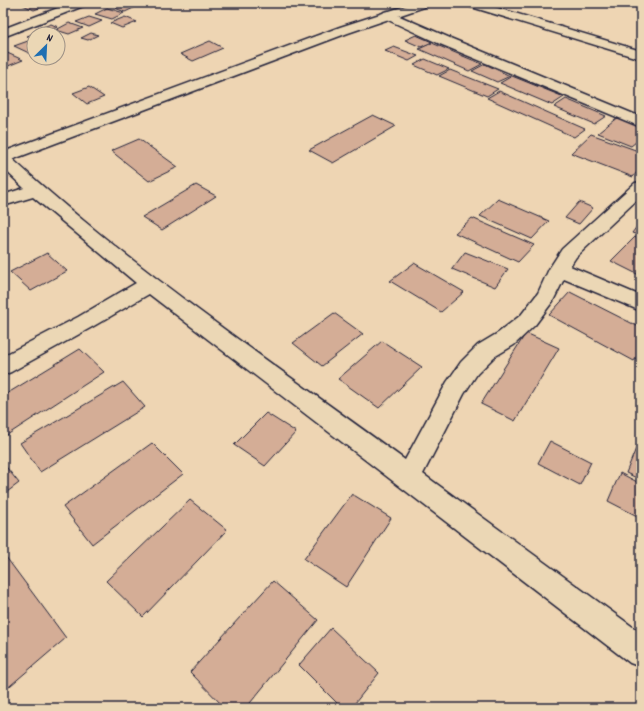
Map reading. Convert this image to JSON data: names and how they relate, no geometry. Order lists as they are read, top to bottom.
{
  "north": "top right"
}
